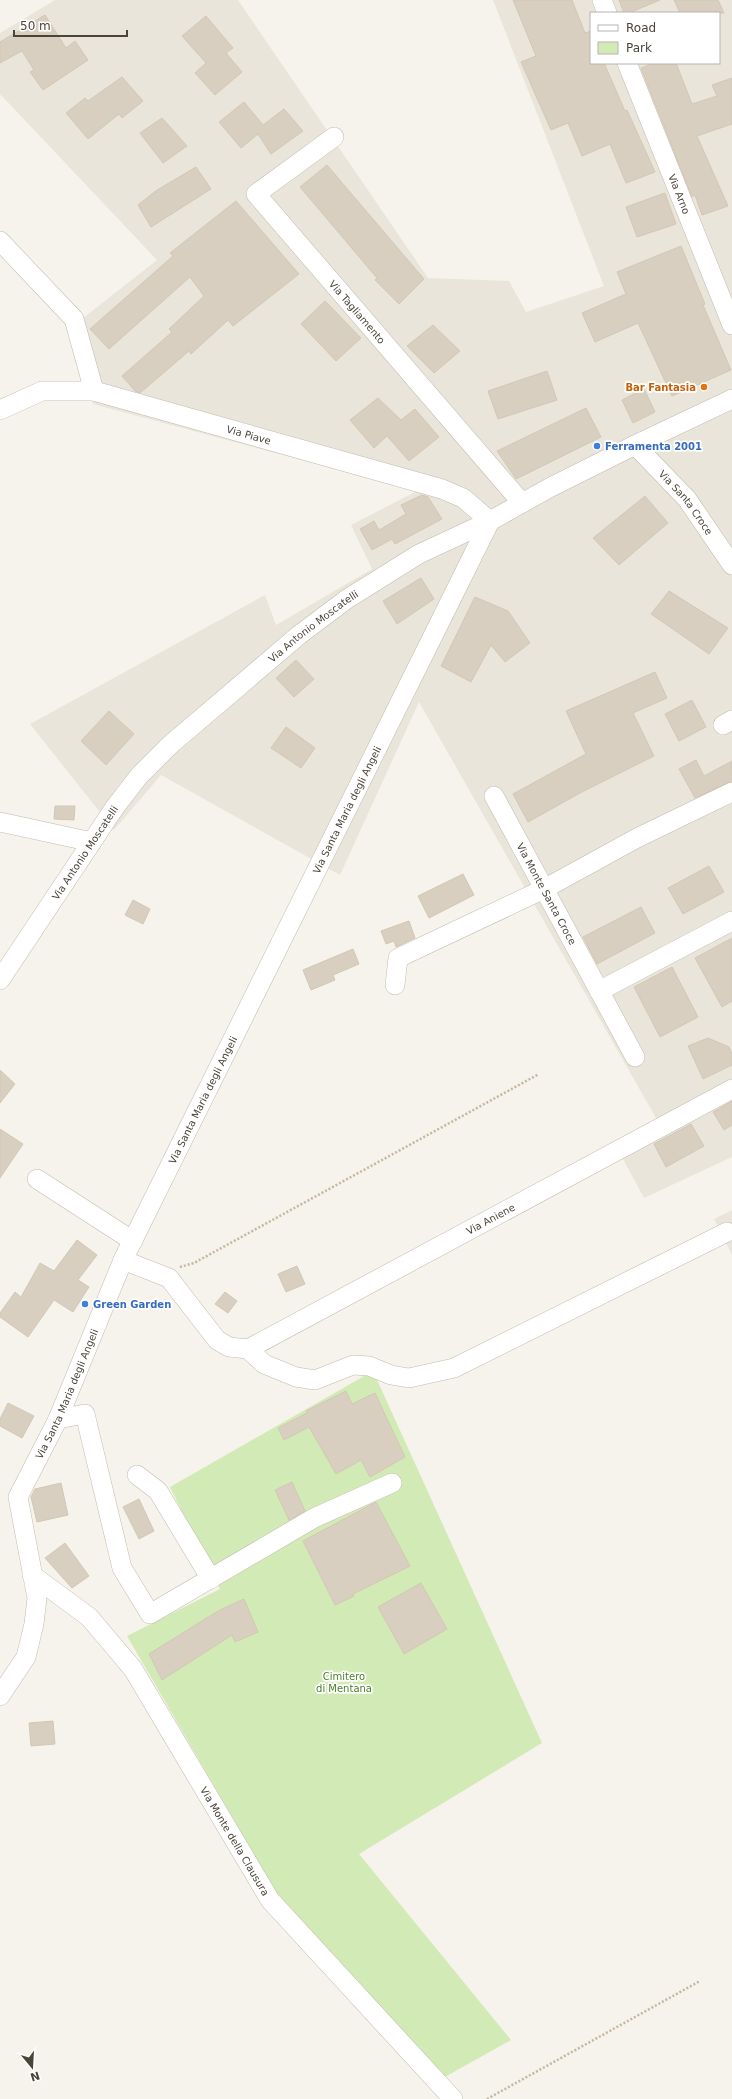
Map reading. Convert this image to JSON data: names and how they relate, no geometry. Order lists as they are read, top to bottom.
{
  "streets": {
    "street": [
      "Via Arno",
      "Via Tagliamento",
      "Via Piave",
      "Via Santa Croce",
      "Via Antonio Moscatelli",
      "Via Santa Maria degli Angeli",
      "Via Monte Santa Croce",
      "Via Aniene",
      "Via Monte della Clausura"
    ]
  },
  "crossings": [
    ["Via Tagliamento", "Via Antonio Moscatelli"],
    ["Via Piave", "Via Antonio Moscatelli"],
    ["Via Piave", "Via Santa Maria degli Angeli"],
    ["Via Santa Croce", "Via Antonio Moscatelli"],
    ["Via Antonio Moscatelli", "Via Santa Maria degli Angeli"],
    ["Via Santa Maria degli Angeli", "Via Monte della Clausura"]
  ],
  "parks": ["Cimitero di Mentana"],
  "places": ["Bar Fantasia", "Ferramenta 2001", "Green Garden"],
  "legend": ["Road", "Park"],
  "scale_bar": "50 m",
  "north": "bottom"
}
